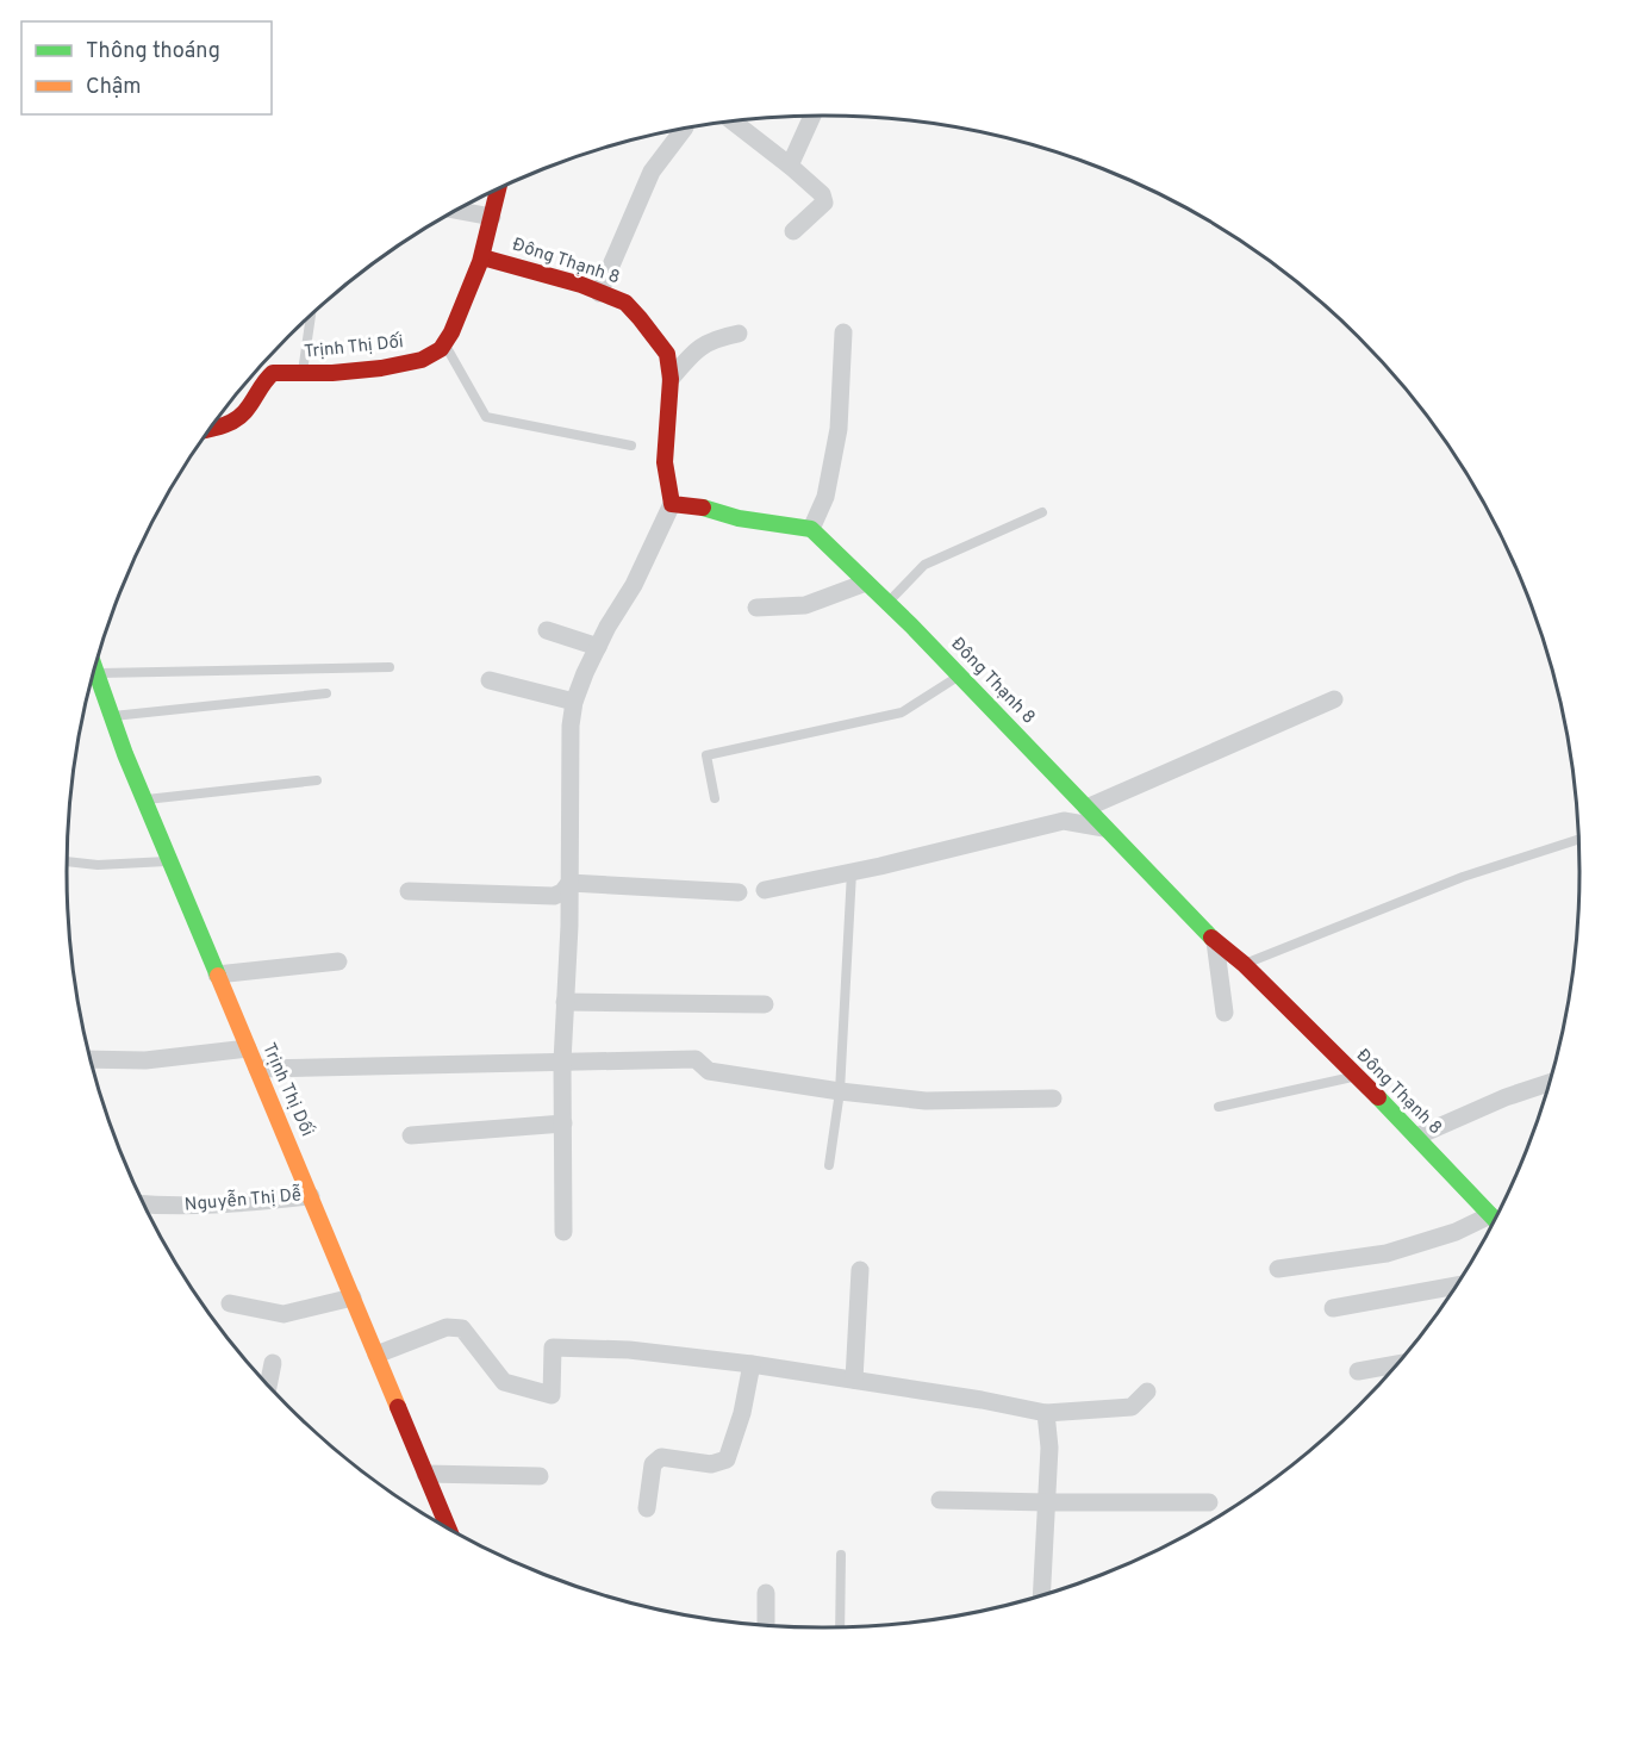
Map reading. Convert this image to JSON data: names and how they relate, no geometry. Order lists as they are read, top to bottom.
{
  "streets": {
    "street": ["Đông Thạnh 8", "Trịnh Thị Dối", "Nguyễn Thị Dễ"]
  },
  "crossings": [
    ["Trịnh Thị Dối", "Nguyễn Thị Dễ"]
  ],
  "legend": ["Thông thoáng", "Chậm"]
}
